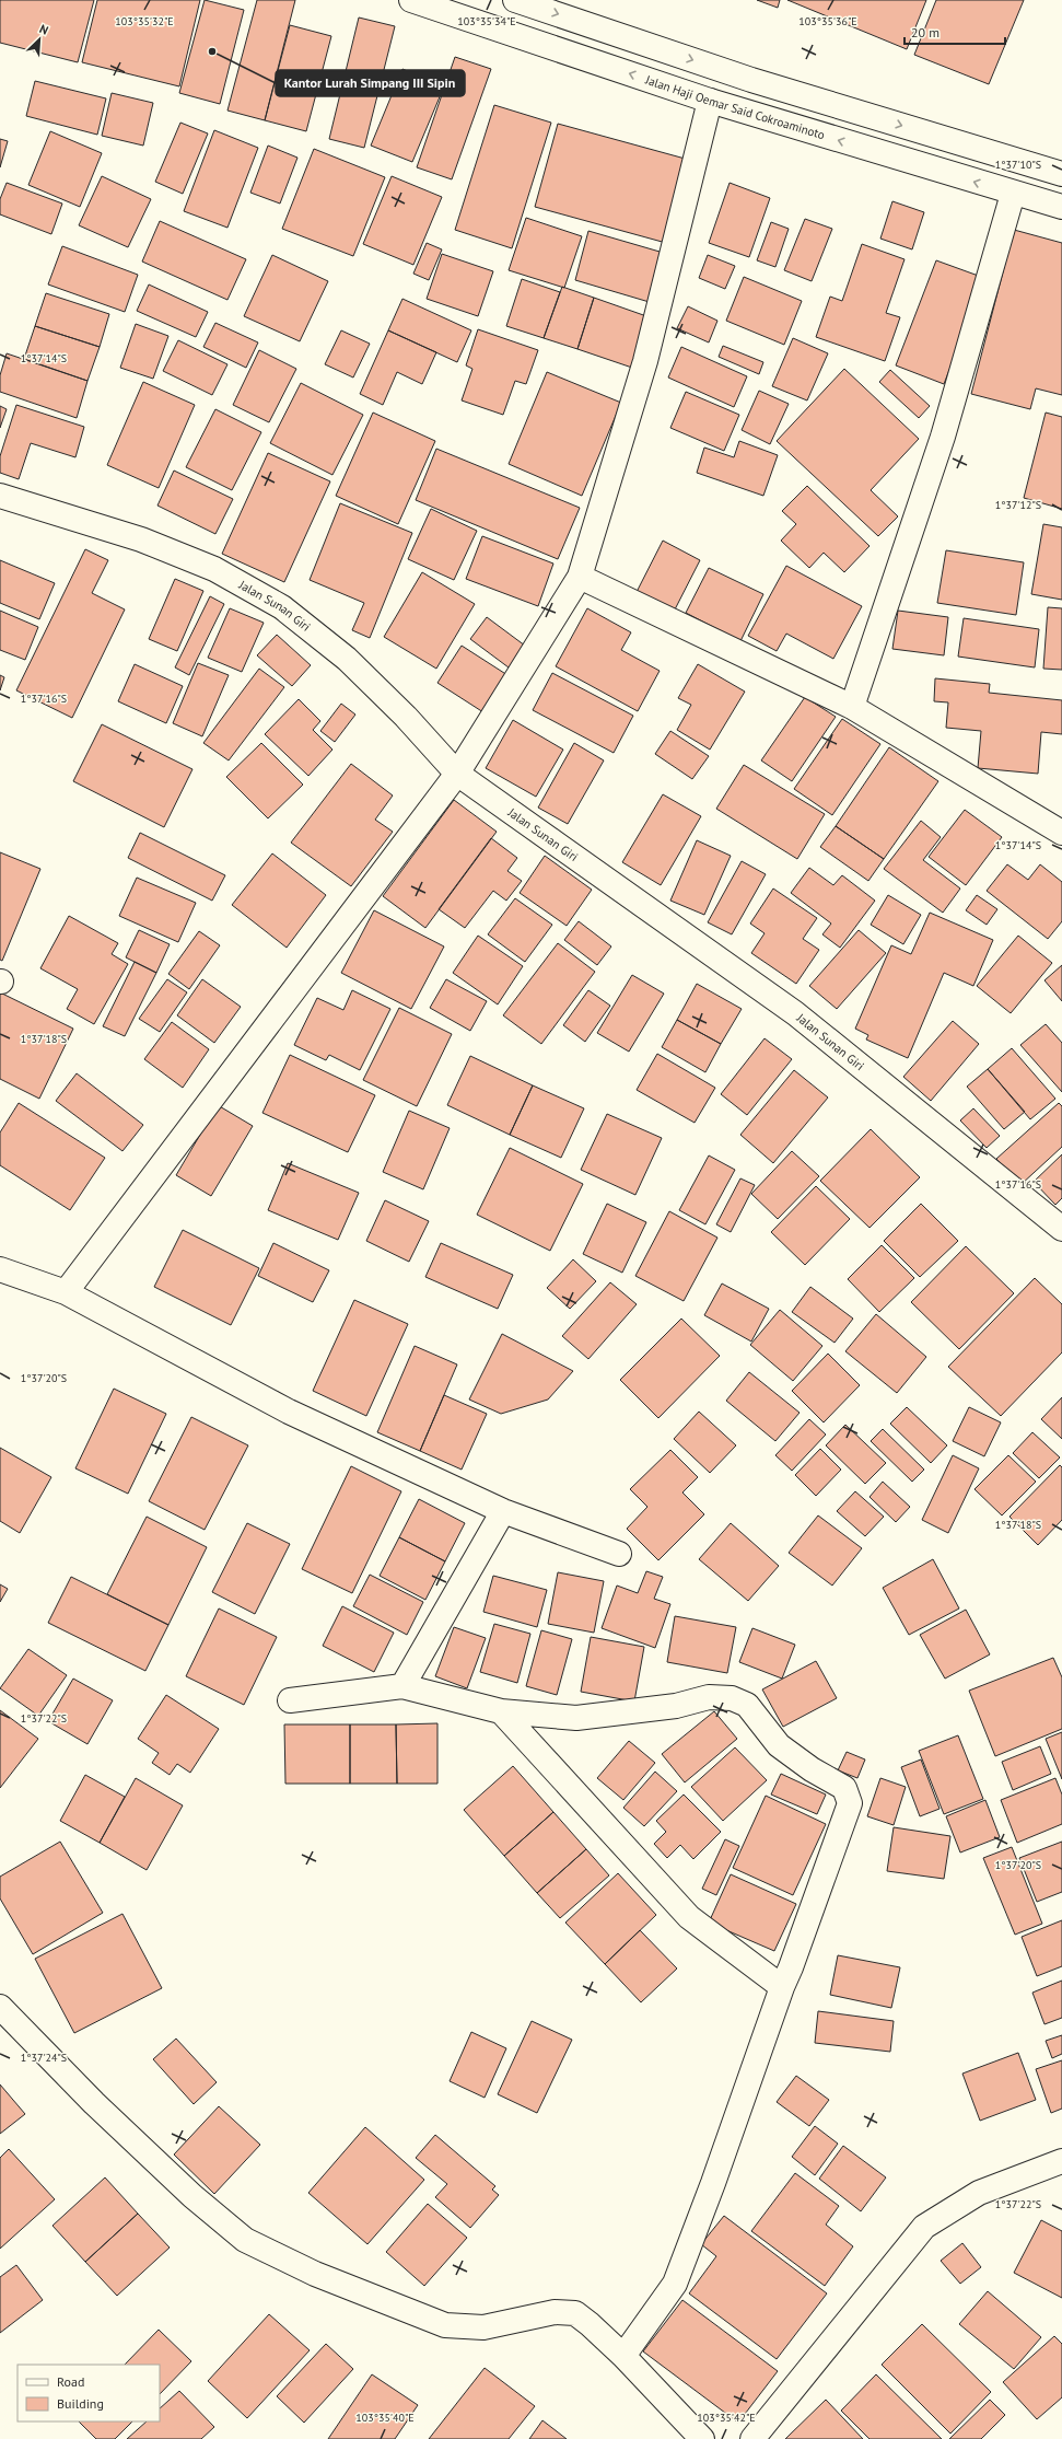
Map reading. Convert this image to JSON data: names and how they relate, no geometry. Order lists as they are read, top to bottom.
{
  "streets": {
    "street": ["Jalan Haji Oemar Said Cokroaminoto", "Jalan Sunan Giri"]
  },
  "places": ["Kantor Lurah Simpang III Sipin"],
  "legend": ["Road", "Building"],
  "scale_bar": "20 m",
  "north": "top right",
  "coordinates": [
    "103°35'32\"E",
    "103°35'34\"E",
    "103°35'36\"E",
    "1°37'10\"S",
    "1°37'14\"S",
    "1°37'12\"S",
    "1°37'16\"S",
    "1°37'18\"S",
    "1°37'20\"S",
    "1°37'22\"S",
    "1°37'24\"S",
    "103°35'40\"E",
    "103°35'42\"E"
  ]
}
